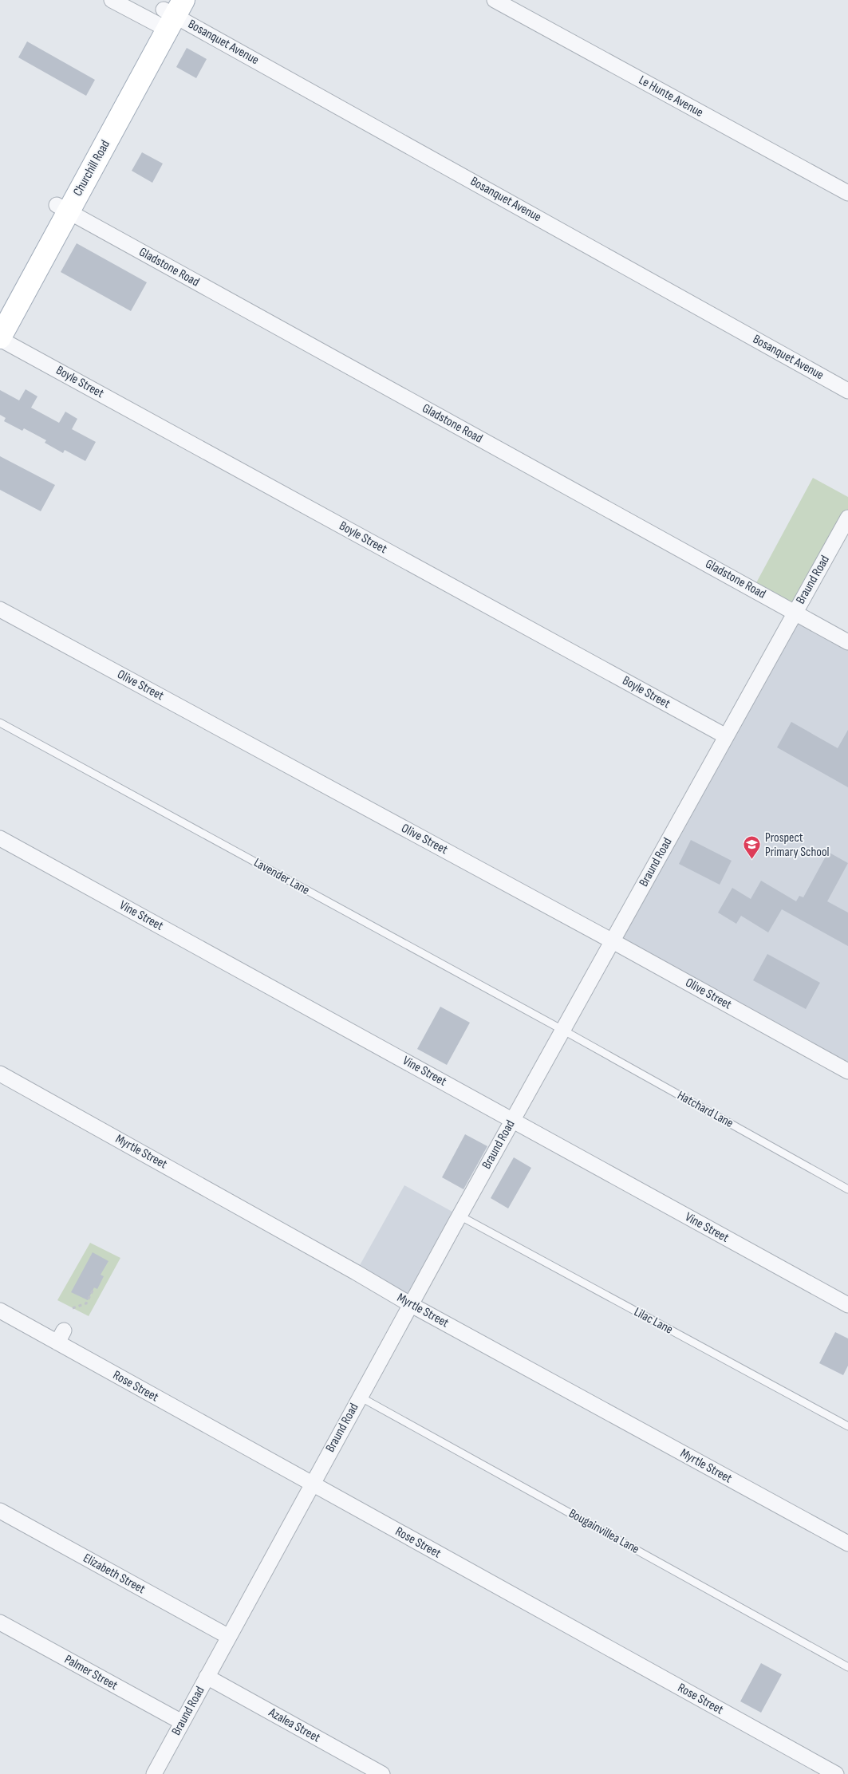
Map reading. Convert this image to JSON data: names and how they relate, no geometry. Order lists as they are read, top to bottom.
{
  "streets": {
    "main road": ["Churchill Road"],
    "street": [
      "Bosanquet Avenue",
      "Le Hunte Avenue",
      "Gladstone Road",
      "Boyle Street",
      "Braund Road",
      "Olive Street",
      "Vine Street",
      "Myrtle Street",
      "Rose Street",
      "Elizabeth Street",
      "Palmer Street",
      "Azalea Street"
    ],
    "lane": [
      "Lavender Lane",
      "Hatchard Lane",
      "Lilac Lane",
      "Bougainvillea Lane"
    ]
  },
  "crossings": [
    ["Bosanquet Avenue", "Churchill Road"],
    ["Churchill Road", "Gladstone Road"],
    ["Churchill Road", "Boyle Street"],
    ["Gladstone Road", "Braund Road"],
    ["Boyle Street", "Braund Road"],
    ["Braund Road", "Olive Street"],
    ["Braund Road", "Lavender Lane"],
    ["Braund Road", "Vine Street"],
    ["Braund Road", "Hatchard Lane"],
    ["Braund Road", "Myrtle Street"],
    ["Braund Road", "Lilac Lane"],
    ["Braund Road", "Rose Street"],
    ["Braund Road", "Bougainvillea Lane"],
    ["Braund Road", "Elizabeth Street"],
    ["Braund Road", "Palmer Street"],
    ["Braund Road", "Azalea Street"],
    ["Lavender Lane", "Hatchard Lane"]
  ],
  "places": {
    "school or university": ["Prospect Primary School"]
  }
}
